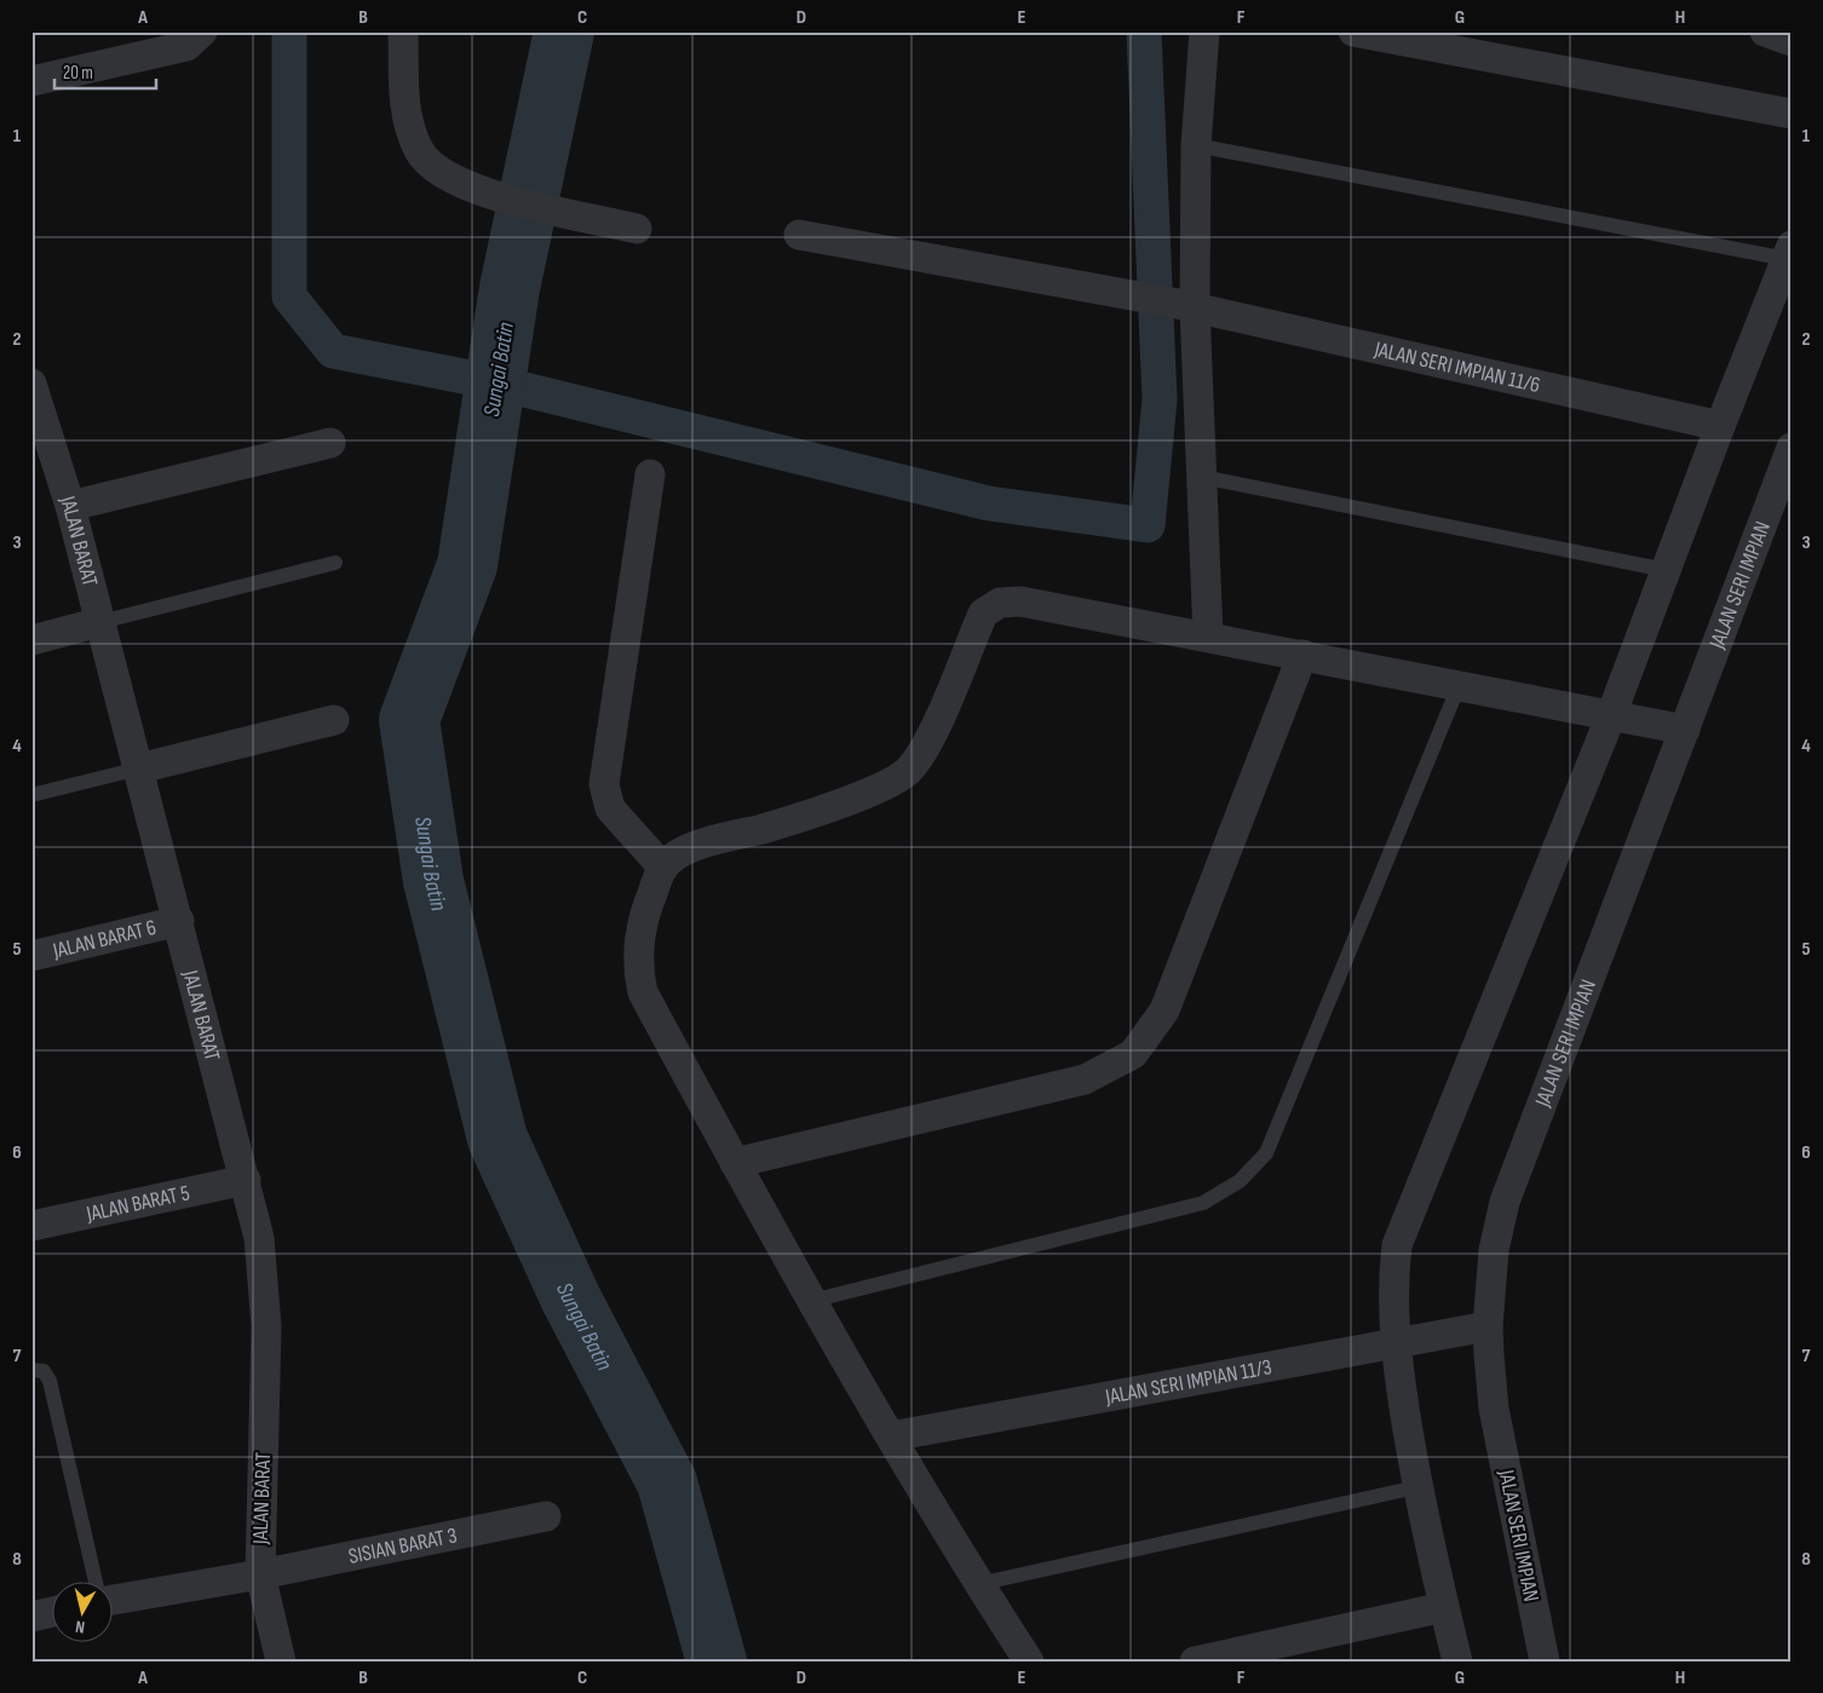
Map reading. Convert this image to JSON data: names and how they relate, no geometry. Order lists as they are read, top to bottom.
{
  "streets": {
    "street": [
      "JALAN SERI IMPIAN 11/6",
      "JALAN BARAT",
      "JALAN SERI IMPIAN",
      "JALAN BARAT 6",
      "JALAN BARAT 5",
      "JALAN SERI IMPIAN 11/3",
      "SISIAN BARAT 3"
    ]
  },
  "crossings": [
    ["JALAN BARAT", "JALAN BARAT 6"],
    ["JALAN BARAT", "JALAN BARAT 5"],
    ["JALAN BARAT", "SISIAN BARAT 3"],
    ["JALAN SERI IMPIAN", "JALAN SERI IMPIAN 11/3"]
  ],
  "water": ["Sungai Batin"],
  "scale_bar": "20 m",
  "north": "bottom",
  "grid": {
    "columns": [
      "A",
      "B",
      "C",
      "D",
      "E",
      "F",
      "G",
      "H"
    ],
    "rows": [
      "1",
      "2",
      "3",
      "4",
      "5",
      "6",
      "7",
      "8"
    ]
  }
}
